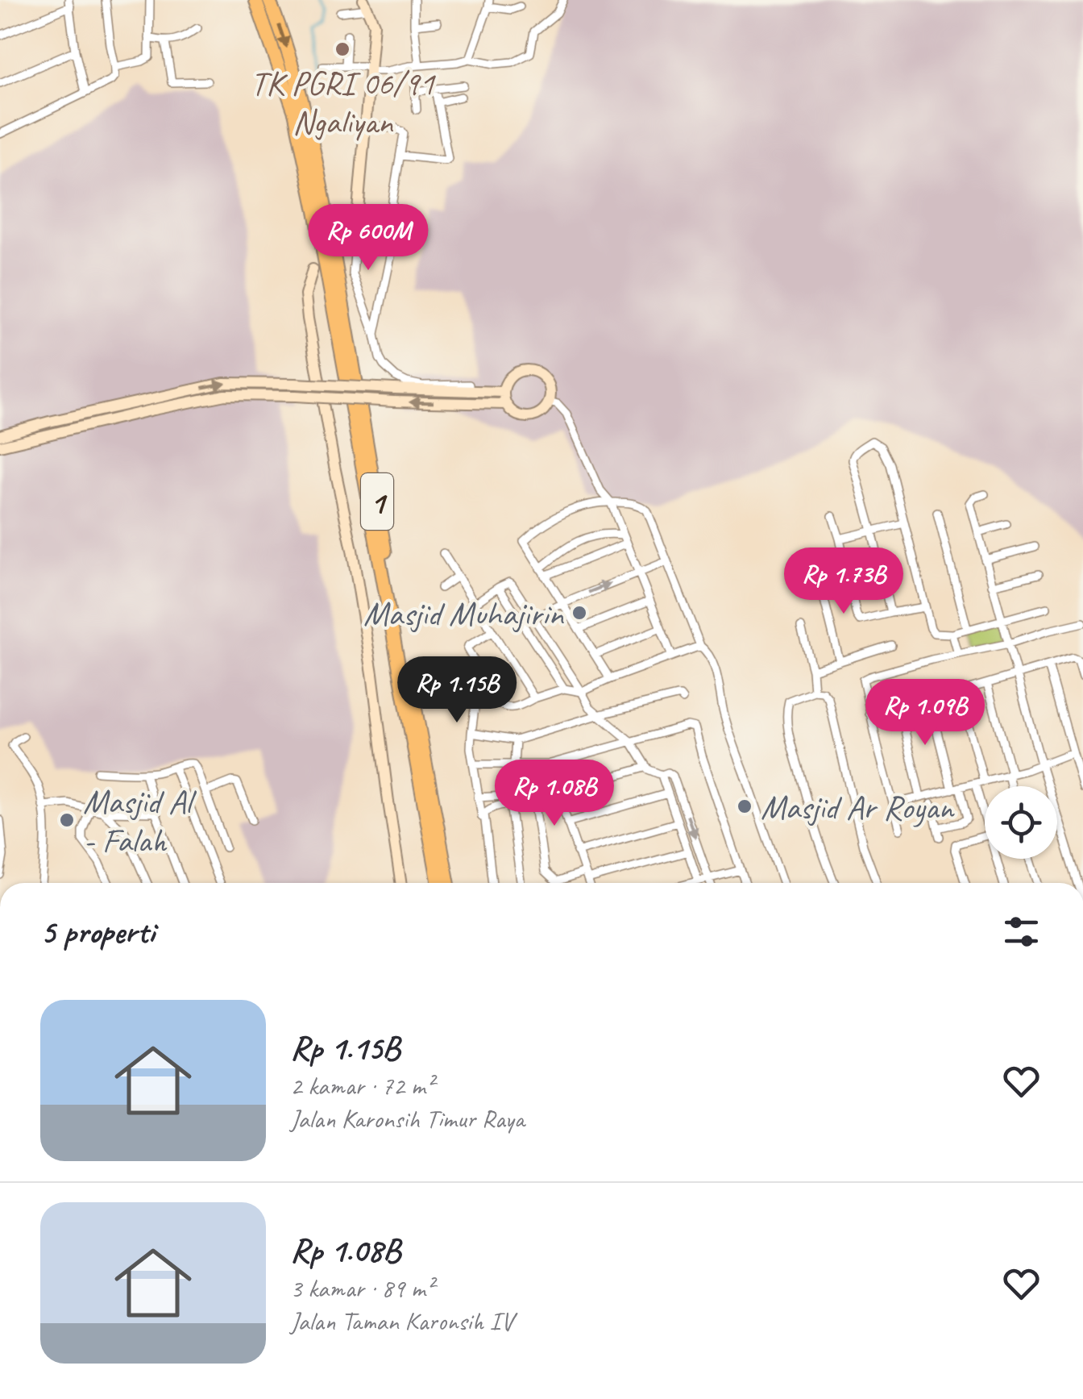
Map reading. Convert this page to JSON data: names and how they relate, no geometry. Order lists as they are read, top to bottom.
{
  "streets": {
    "highway": ["1"]
  },
  "places": [
    "TK PGRI 06/91 Ngaliyan",
    "Masjid Muhajirin",
    "Masjid Ar Royan",
    "Masjid Al - Falah"
  ],
  "page": {
    "price": [
      "Rp 600M",
      "Rp 1.73B",
      "Rp 1.15B",
      "Rp 1.09B",
      "Rp 1.08B"
    ],
    "heading": "5 properti",
    "list": [
      {
        "name": "Rp 1.15B",
        "note": "2 kamar · 72 m² · Jalan Karonsih Timur Raya"
      },
      {
        "name": "Rp 1.08B",
        "note": "3 kamar · 89 m² · Jalan Taman Karonsih IV"
      }
    ]
  }
}
